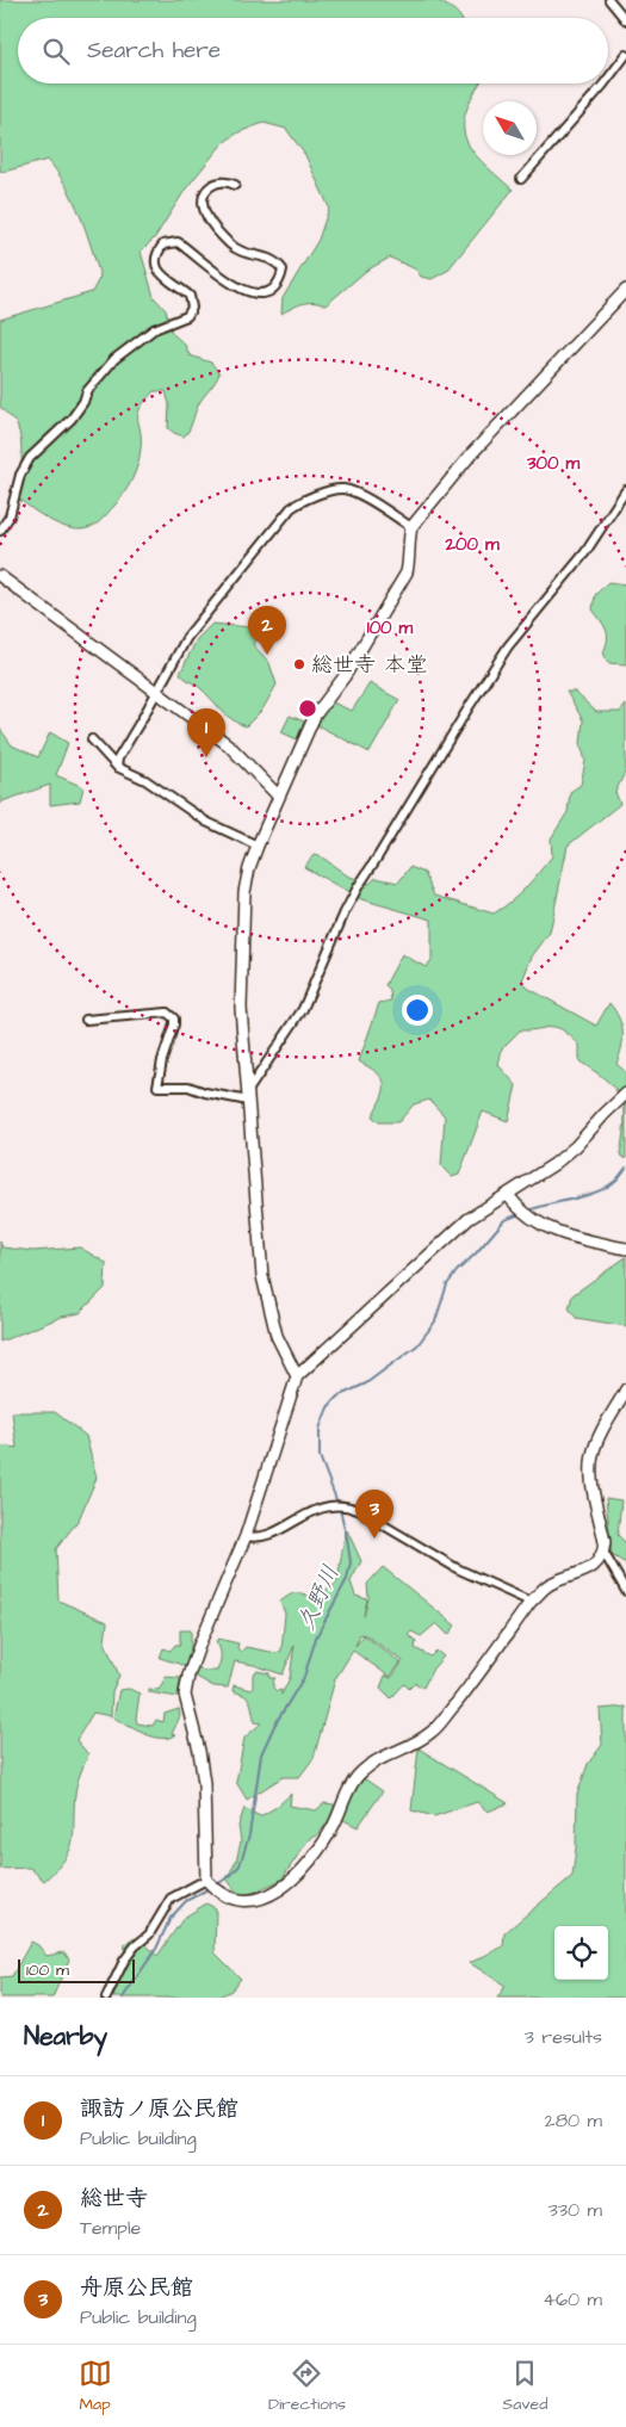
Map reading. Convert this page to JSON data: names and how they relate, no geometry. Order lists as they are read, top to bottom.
{
  "water": ["久野川"],
  "places": ["総世寺 本堂"],
  "scale_bar": "100 m",
  "north": "top left",
  "page": {
    "search": "Search here",
    "pins": ["2", "1", "3"],
    "scale": "100 m",
    "heading": ["Nearby", "3 results"],
    "list": [
      {
        "mark": "1",
        "name": "諏訪ノ原公民館",
        "note": "Public building",
        "value": "280 m"
      },
      {
        "mark": "2",
        "name": "総世寺",
        "note": "Temple",
        "value": "330 m"
      },
      {
        "mark": "3",
        "name": "舟原公民館",
        "note": "Public building",
        "value": "460 m"
      }
    ],
    "nav": ["Map", "Directions", "Saved"]
  },
  "rings": ["300 m", "200 m", "100 m"]
}
